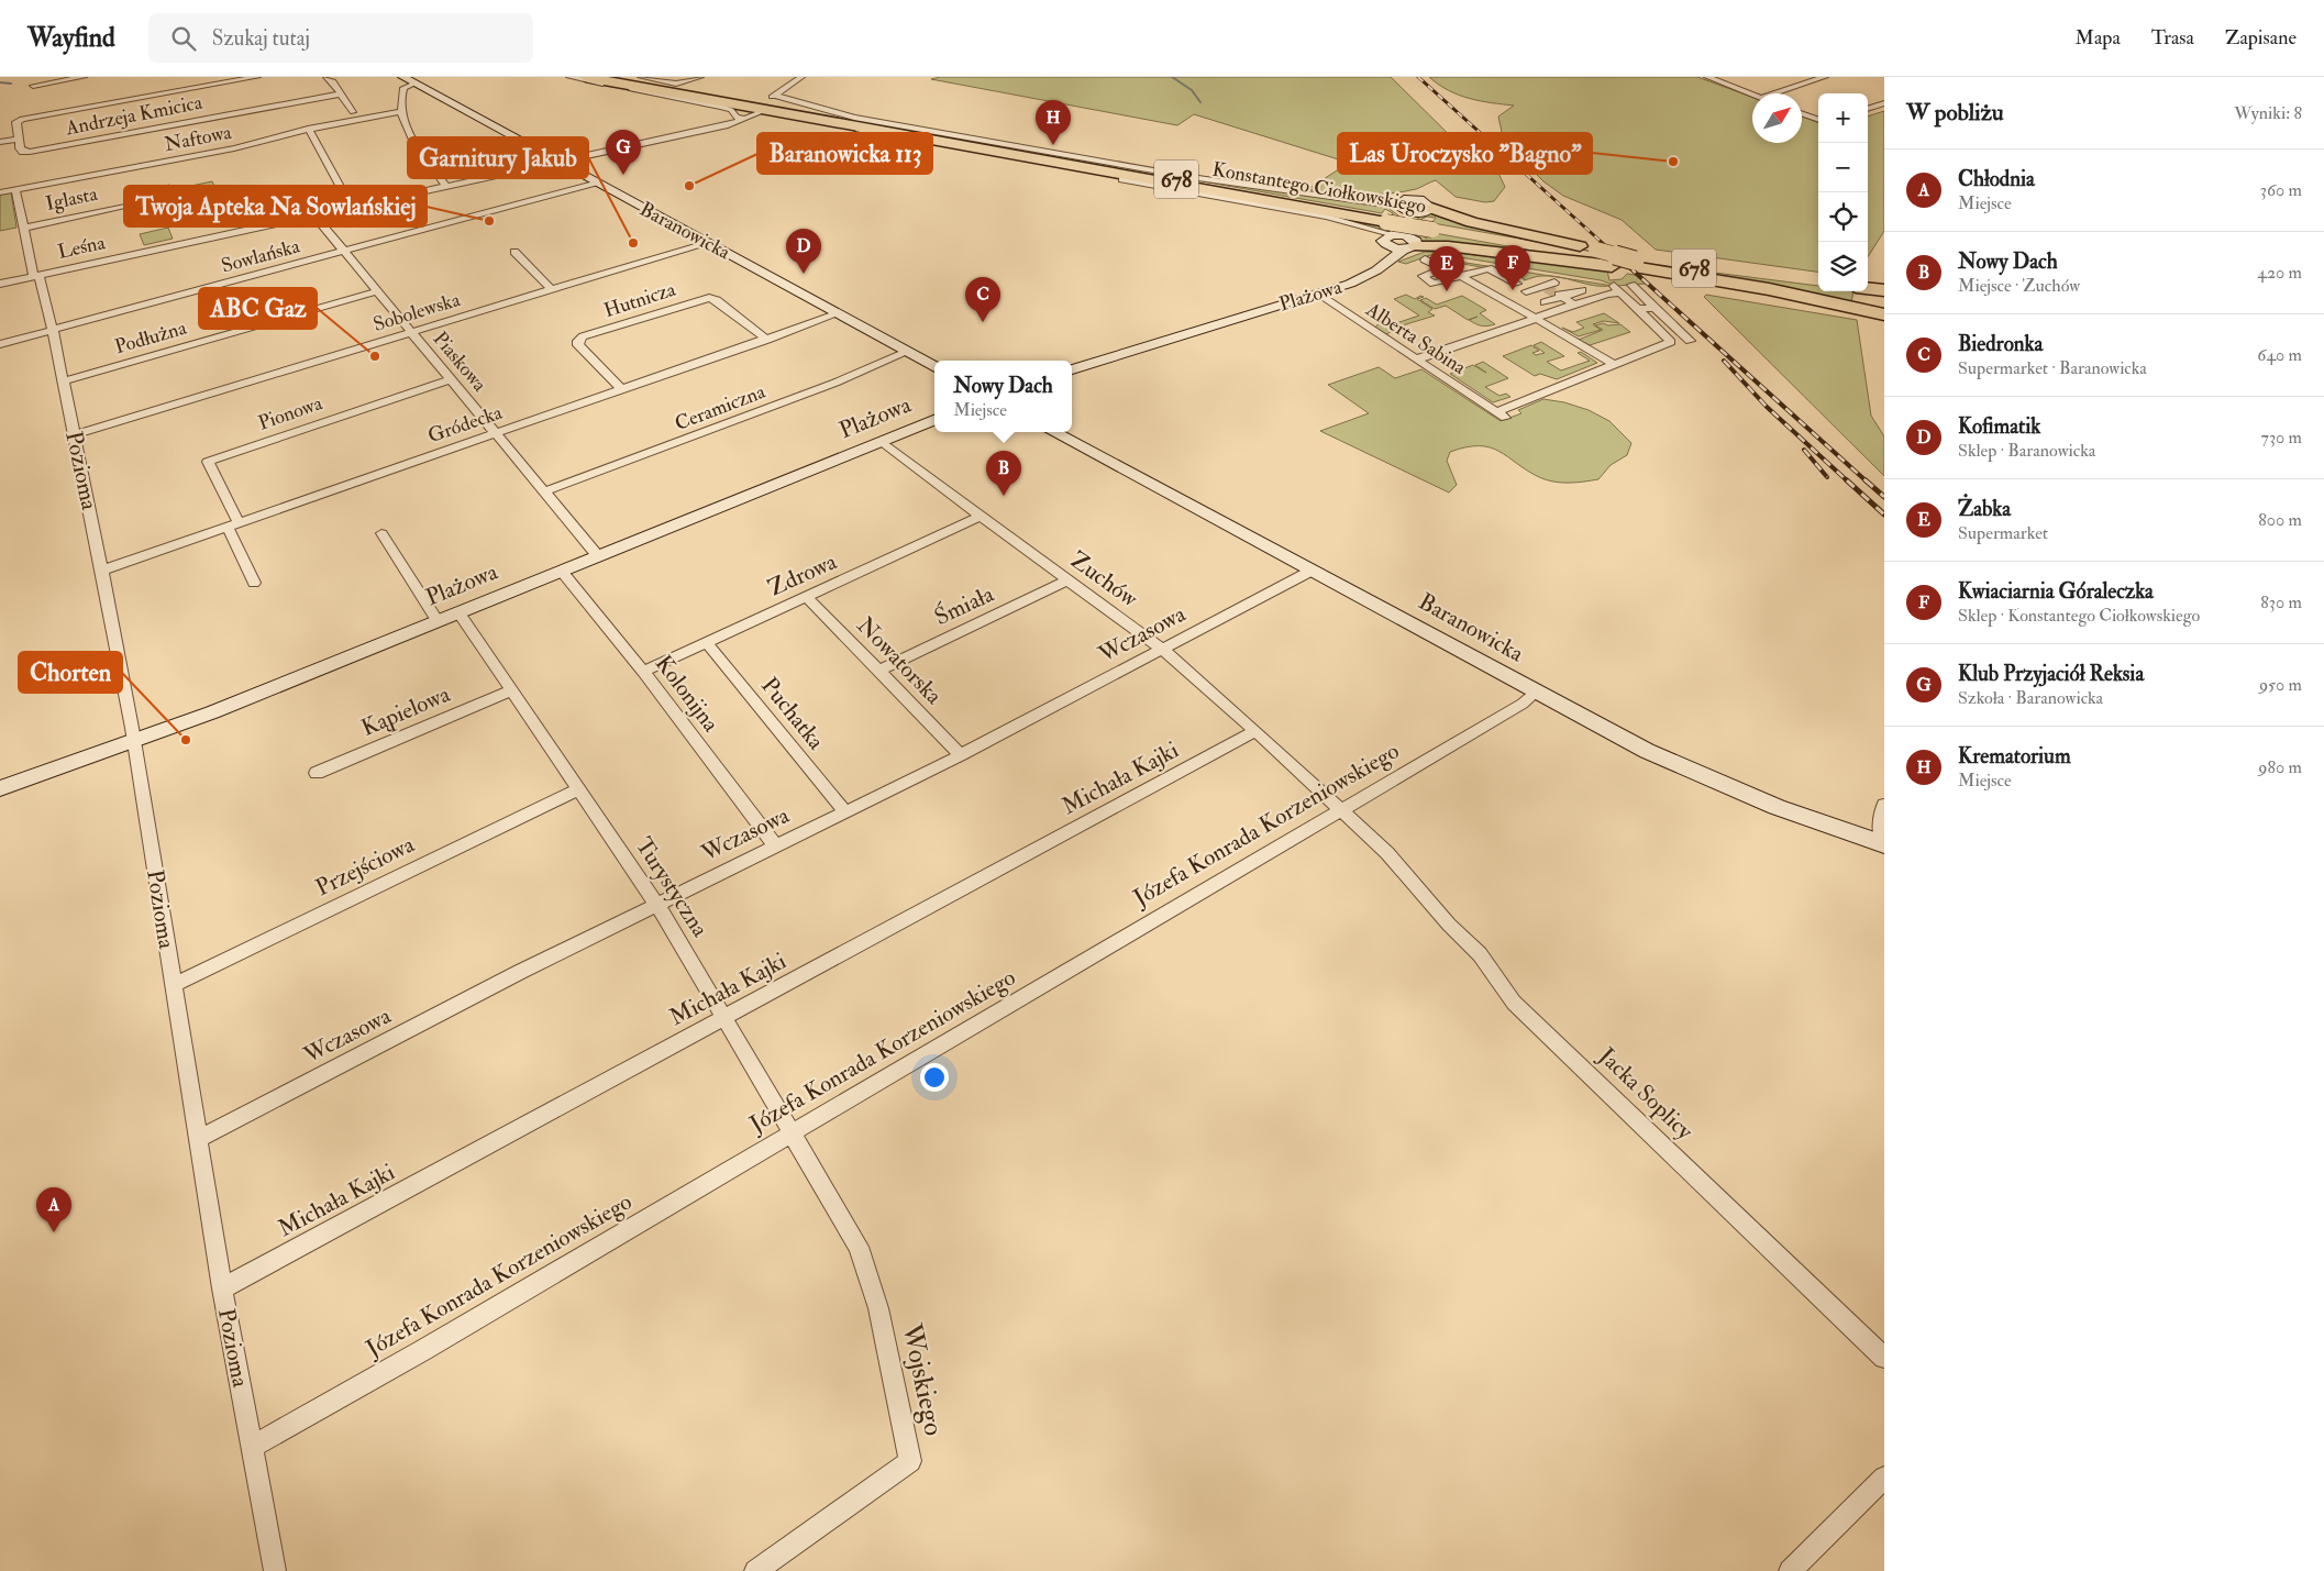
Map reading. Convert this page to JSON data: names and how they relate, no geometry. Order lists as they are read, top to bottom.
{
  "streets": {
    "highway": ["678", "Konstantego Ciołkowskiego"],
    "street": [
      "Andrzeja Kmicica",
      "Naftowa",
      "Iglasta",
      "Baranowicka",
      "Leśna",
      "Sowlańska",
      "Plażowa",
      "Hutnicza",
      "Sobolewska",
      "Podłużna",
      "Alberta Sabina",
      "Piaskowa",
      "Ceramiczna",
      "Pionowa",
      "Gródecka",
      "Pozioma",
      "Zdrowa",
      "Zuchów",
      "Śmiała",
      "Wczasowa",
      "Nowatorska",
      "Kolonijna",
      "Kąpielowa",
      "Puchatka",
      "Michała Kajki",
      "Józefa Konrada Korzeniowskiego",
      "Przejściowa",
      "Turystyczna",
      "Jacka Soplicy",
      "Wojskiego"
    ]
  },
  "crossings": [
    ["Naftowa", "Iglasta"],
    ["Konstantego Ciołkowskiego", "Leśna"],
    ["Konstantego Ciołkowskiego", "Plażowa"],
    ["Iglasta", "Leśna"],
    ["Iglasta", "Pozioma"],
    ["Baranowicka", "Leśna"],
    ["Baranowicka", "Sowlańska"],
    ["Baranowicka", "Sobolewska"],
    ["Baranowicka", "Ceramiczna"],
    ["Baranowicka", "Gródecka"],
    ["Baranowicka", "Wczasowa"],
    ["Baranowicka", "Józefa Konrada Korzeniowskiego"],
    ["Leśna", "Piaskowa"],
    ["Leśna", "Pozioma"],
    ["Sowlańska", "Piaskowa"],
    ["Sowlańska", "Pozioma"],
    ["Plażowa", "Alberta Sabina"],
    ["Plażowa", "Piaskowa"],
    ["Plażowa", "Pozioma"],
    ["Plażowa", "Zuchów"],
    ["Plażowa", "Kolonijna"],
    ["Plażowa", "Turystyczna"],
    ["Hutnicza", "Gródecka"],
    ["Sobolewska", "Piaskowa"],
    ["Sobolewska", "Pozioma"],
    ["Podłużna", "Piaskowa"],
    ["Podłużna", "Pozioma"],
    ["Piaskowa", "Ceramiczna"],
    ["Piaskowa", "Pionowa"],
    ["Piaskowa", "Gródecka"],
    ["Pionowa", "Gródecka"],
    ["Gródecka", "Pozioma"],
    ["Pozioma", "Wczasowa"],
    ["Pozioma", "Michała Kajki"],
    ["Pozioma", "Józefa Konrada Korzeniowskiego"],
    ["Pozioma", "Przejściowa"],
    ["Zdrowa", "Zuchów"],
    ["Zdrowa", "Nowatorska"],
    ["Zdrowa", "Kolonijna"],
    ["Zdrowa", "Puchatka"],
    ["Zuchów", "Śmiała"],
    ["Zuchów", "Wczasowa"],
    ["Zuchów", "Michała Kajki"],
    ["Zuchów", "Józefa Konrada Korzeniowskiego"],
    ["Zuchów", "Jacka Soplicy"],
    ["Śmiała", "Nowatorska"],
    ["Wczasowa", "Nowatorska"],
    ["Wczasowa", "Kolonijna"],
    ["Wczasowa", "Puchatka"],
    ["Wczasowa", "Turystyczna"],
    ["Kąpielowa", "Turystyczna"],
    ["Michała Kajki", "Turystyczna"],
    ["Józefa Konrada Korzeniowskiego", "Turystyczna"],
    ["Przejściowa", "Turystyczna"],
    ["Turystyczna", "Wojskiego"]
  ],
  "places": [
    "Las Uroczysko \"Bagno\"",
    "Baranowicka 113",
    "Twoja Apteka Na Sowlańskiej",
    "Garnitury Jakub",
    "ABC Gaz",
    "Chorten"
  ],
  "north": "top right",
  "page": {
    "header": "Wayfind",
    "search": "Szukaj tutaj",
    "nav": ["Mapa", "Trasa", "Zapisane"],
    "heading": ["W pobliżu", "Wyniki: 8"],
    "map_buttons": ["+", "−"],
    "pins": [
      "H",
      "G",
      "D",
      "F",
      "E",
      "C",
      "B",
      "A"
    ],
    "list": [
      {
        "mark": "A",
        "name": "Chłodnia",
        "note": "Miejsce",
        "value": "360 m"
      },
      {
        "mark": "B",
        "name": "Nowy Dach",
        "note": "Miejsce · Zuchów",
        "value": "420 m"
      },
      {
        "mark": "C",
        "name": "Biedronka",
        "note": "Supermarket · Baranowicka",
        "value": "640 m"
      },
      {
        "mark": "D",
        "name": "Kofimatik",
        "note": "Sklep · Baranowicka",
        "value": "730 m"
      },
      {
        "mark": "E",
        "name": "Żabka",
        "note": "Supermarket",
        "value": "800 m"
      },
      {
        "mark": "F",
        "name": "Kwiaciarnia Góraleczka",
        "note": "Sklep · Konstantego Ciołkowskiego",
        "value": "830 m"
      },
      {
        "mark": "G",
        "name": "Klub Przyjaciół Reksia",
        "note": "Szkoła · Baranowicka",
        "value": "950 m"
      },
      {
        "mark": "H",
        "name": "Krematorium",
        "note": "Miejsce",
        "value": "980 m"
      }
    ],
    "popup": ["Nowy Dach", "Miejsce"]
  }
}
